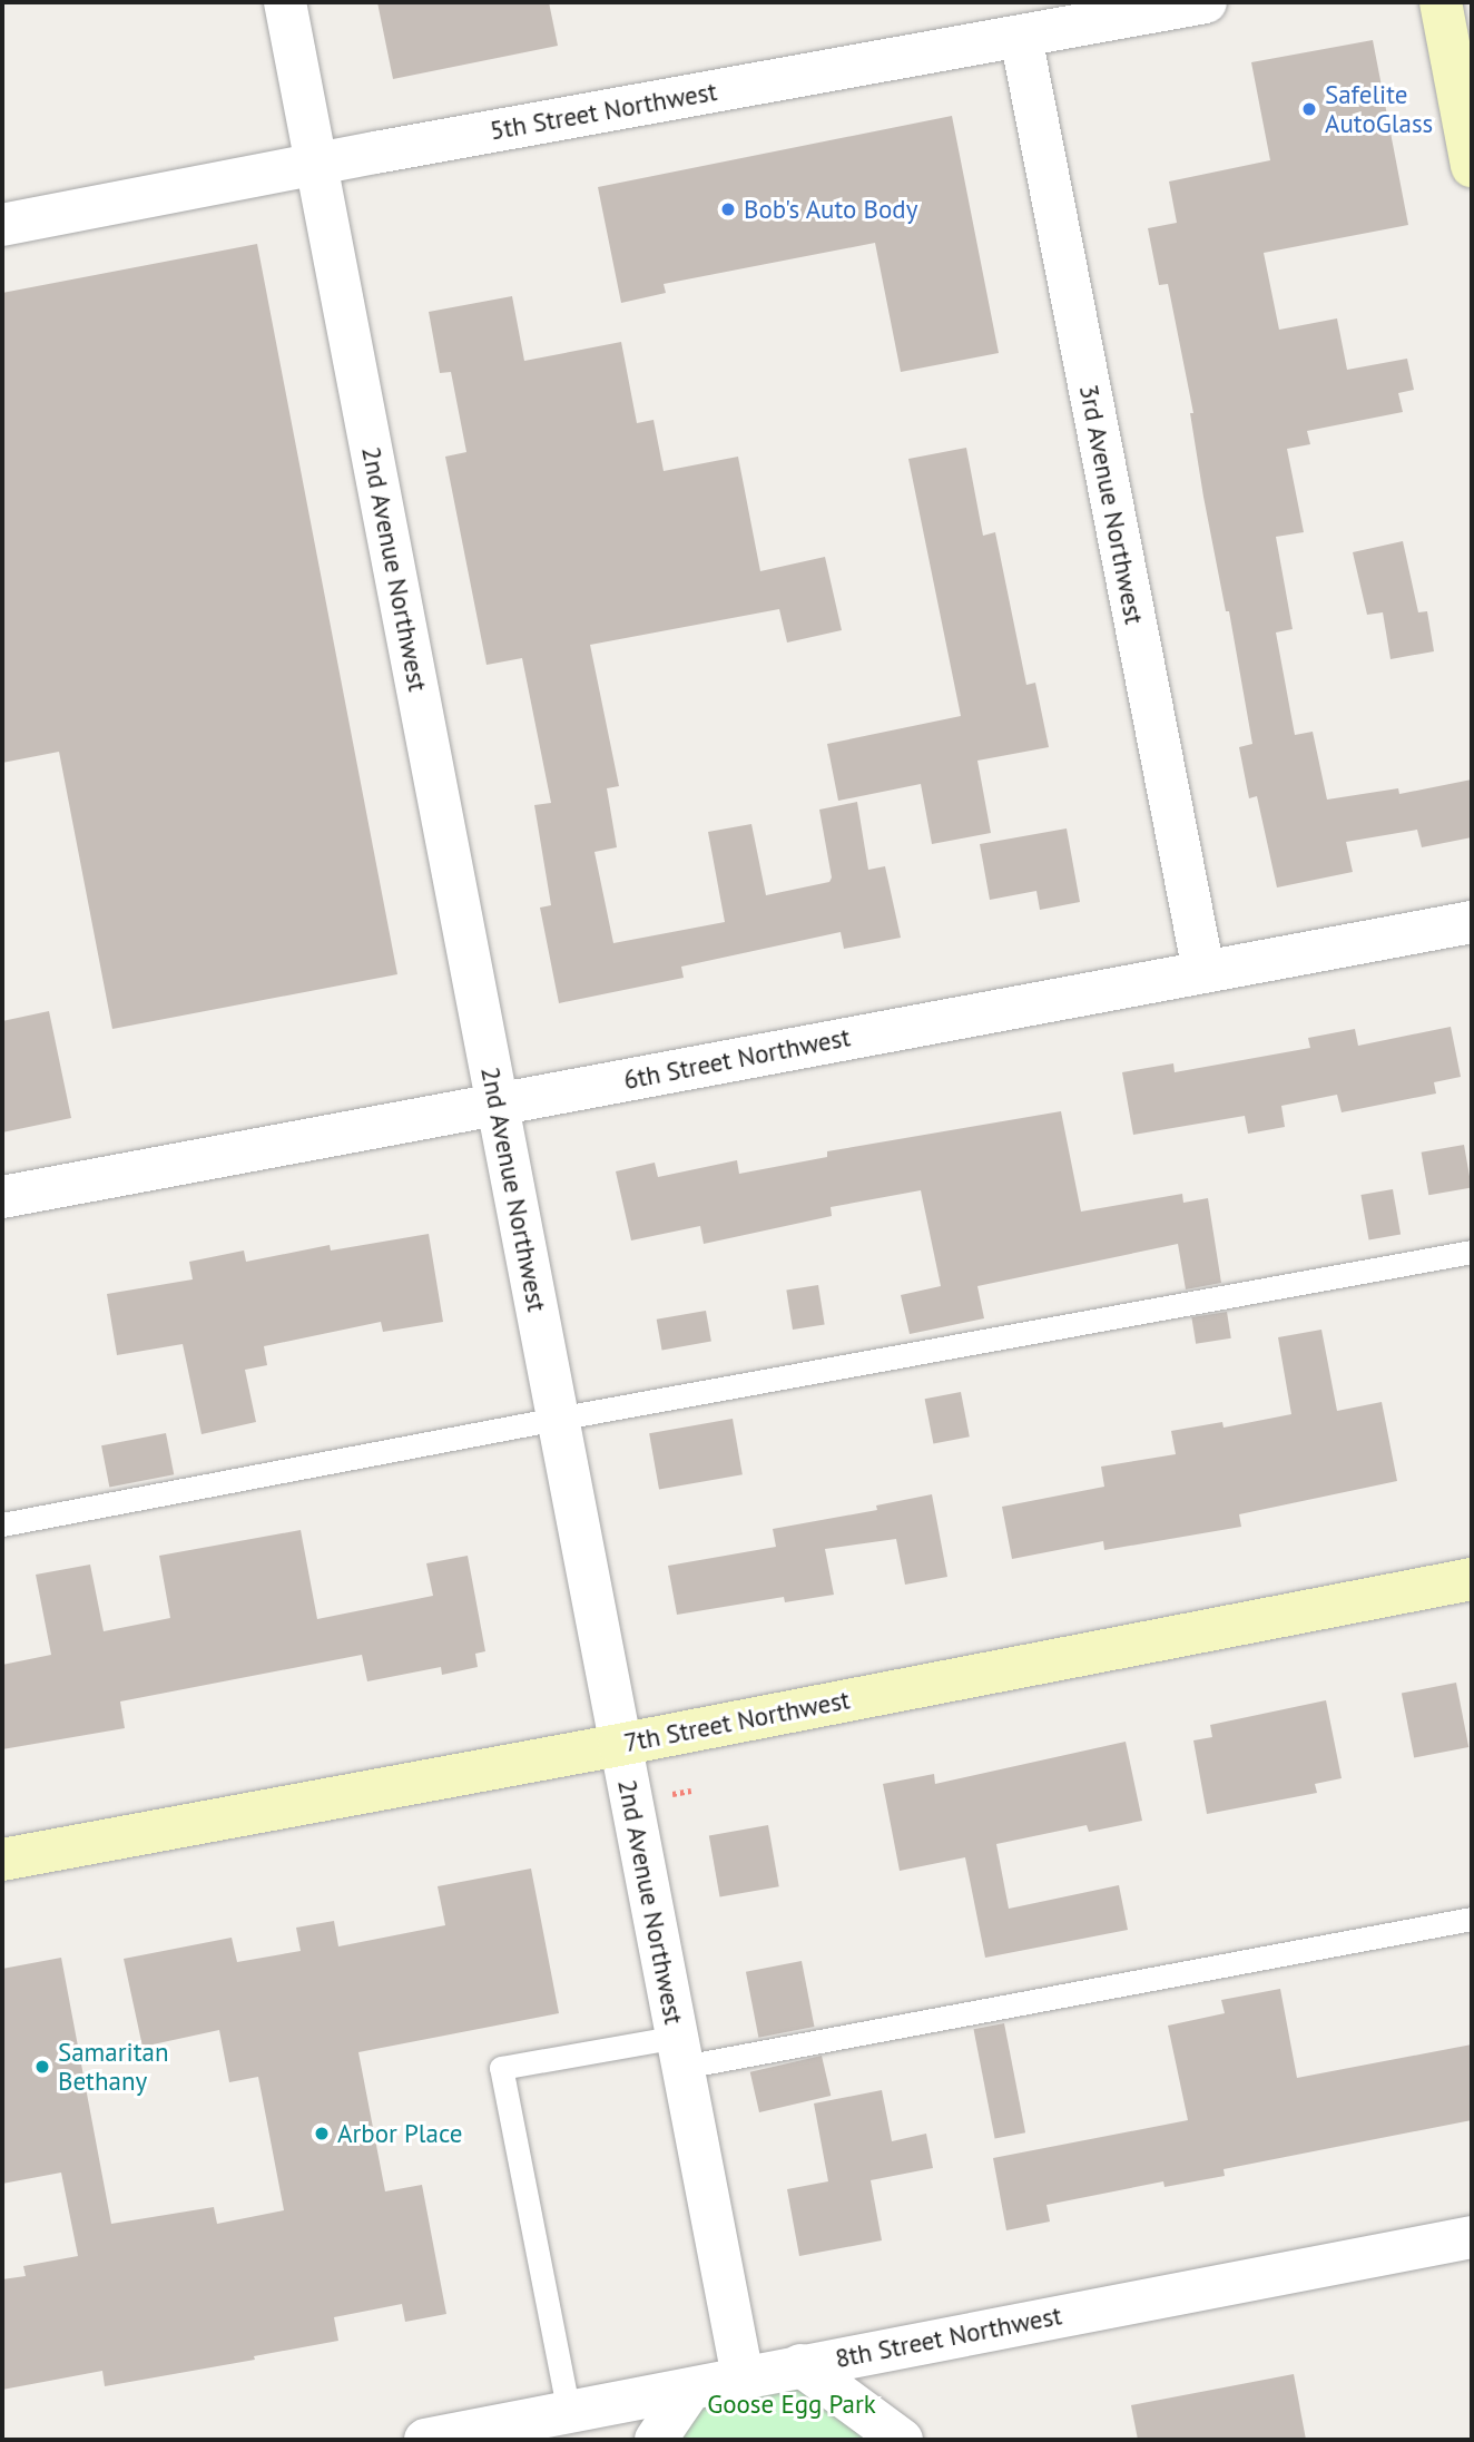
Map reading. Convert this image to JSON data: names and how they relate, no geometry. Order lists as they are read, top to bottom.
{
  "streets": {
    "main road": ["7th Street Northwest"],
    "street": [
      "5th Street Northwest",
      "3rd Avenue Northwest",
      "2nd Avenue Northwest",
      "6th Street Northwest",
      "8th Street Northwest"
    ]
  },
  "crossings": [
    ["5th Street Northwest", "3rd Avenue Northwest"],
    ["5th Street Northwest", "2nd Avenue Northwest"],
    ["3rd Avenue Northwest", "6th Street Northwest"],
    ["2nd Avenue Northwest", "6th Street Northwest"],
    ["2nd Avenue Northwest", "7th Street Northwest"],
    ["2nd Avenue Northwest", "8th Street Northwest"]
  ],
  "parks": ["Goose Egg Park"],
  "places": [
    "Safelite AutoGlass",
    "Bob's Auto Body",
    "Samaritan Bethany",
    "Arbor Place"
  ]
}
